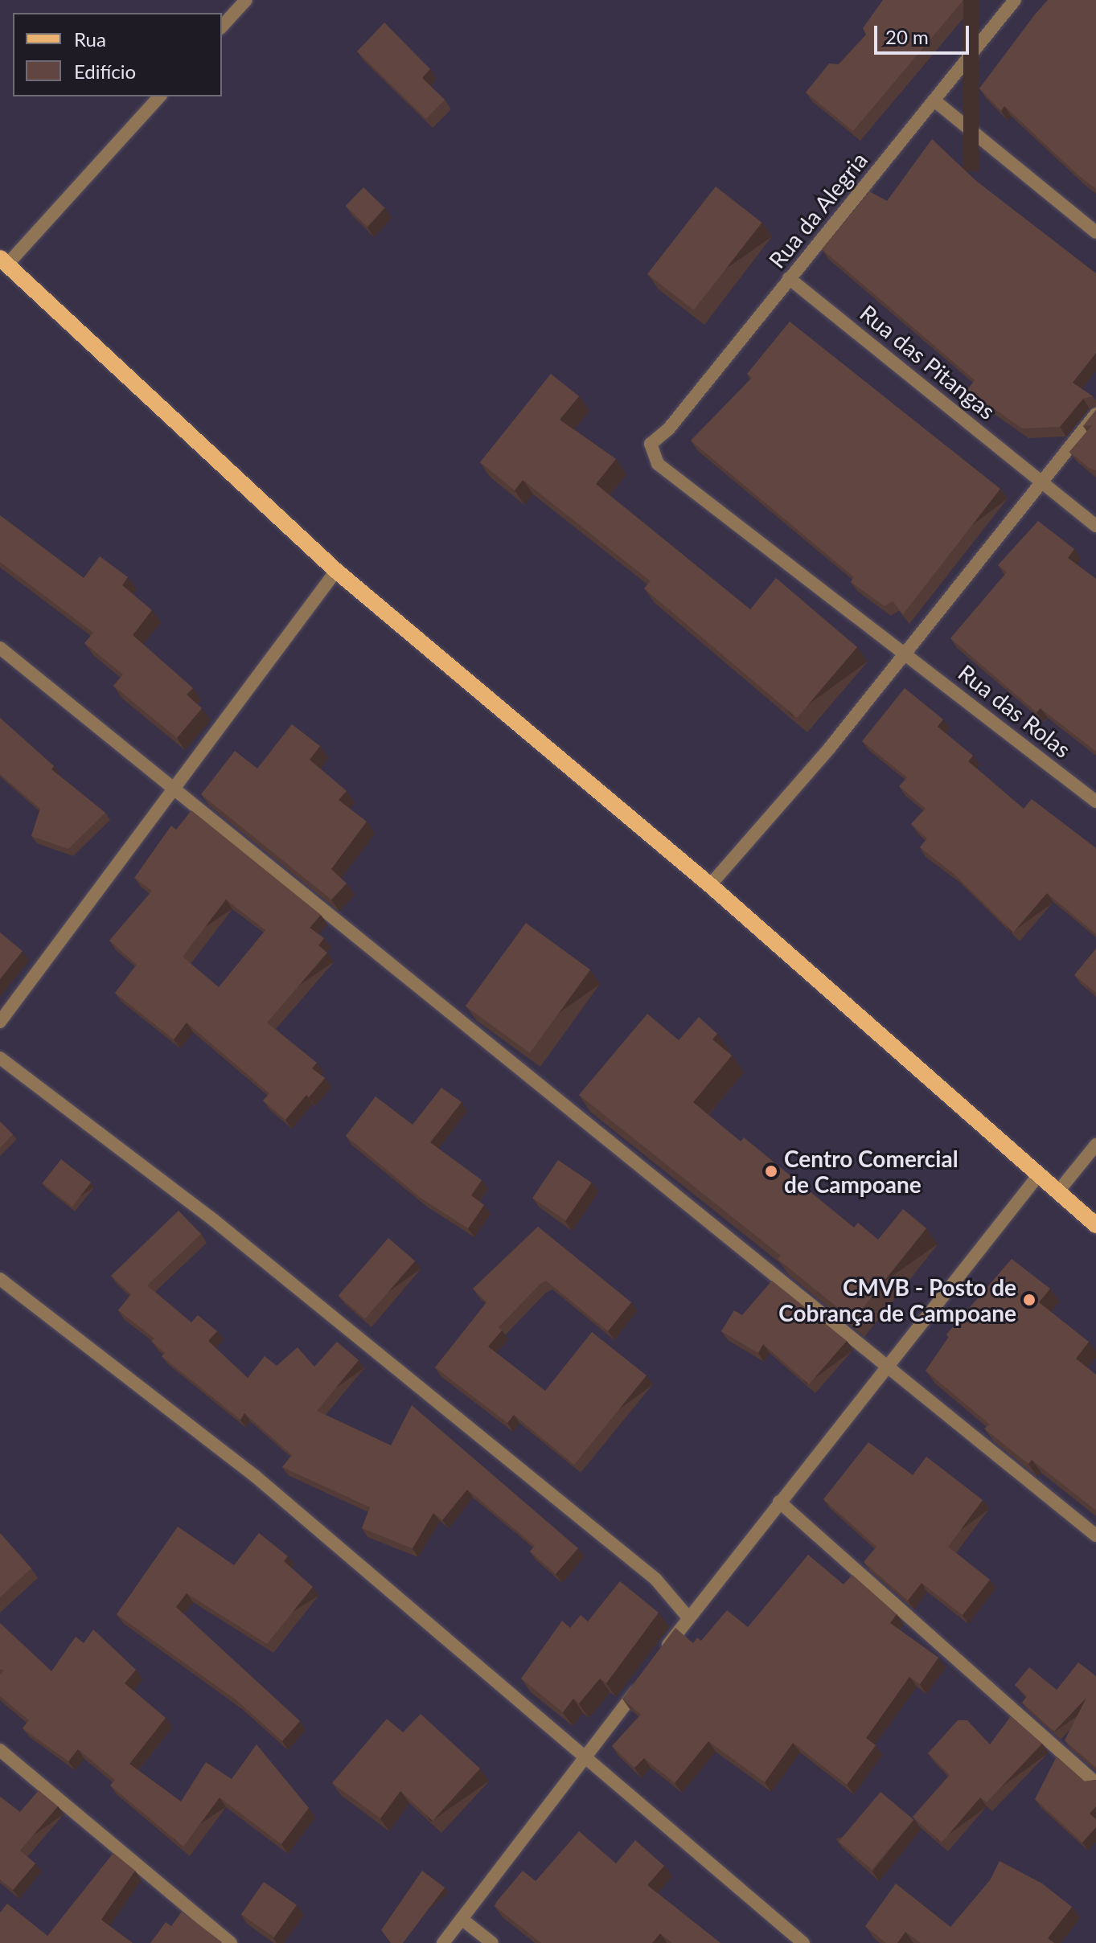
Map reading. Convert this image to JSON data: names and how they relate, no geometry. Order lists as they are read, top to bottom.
{
  "streets": {
    "street": ["Rua da Alegria", "Rua das Pitangas", "Rua das Rolas"]
  },
  "crossings": [
    ["Rua da Alegria", "Rua das Pitangas"],
    ["Rua da Alegria", "Rua das Rolas"]
  ],
  "places": ["Centro Comercial de Campoane", "CMVB - Posto de Cobrança de Campoane"],
  "legend": ["Rua", "Edifício"],
  "scale_bar": "20 m"
}
